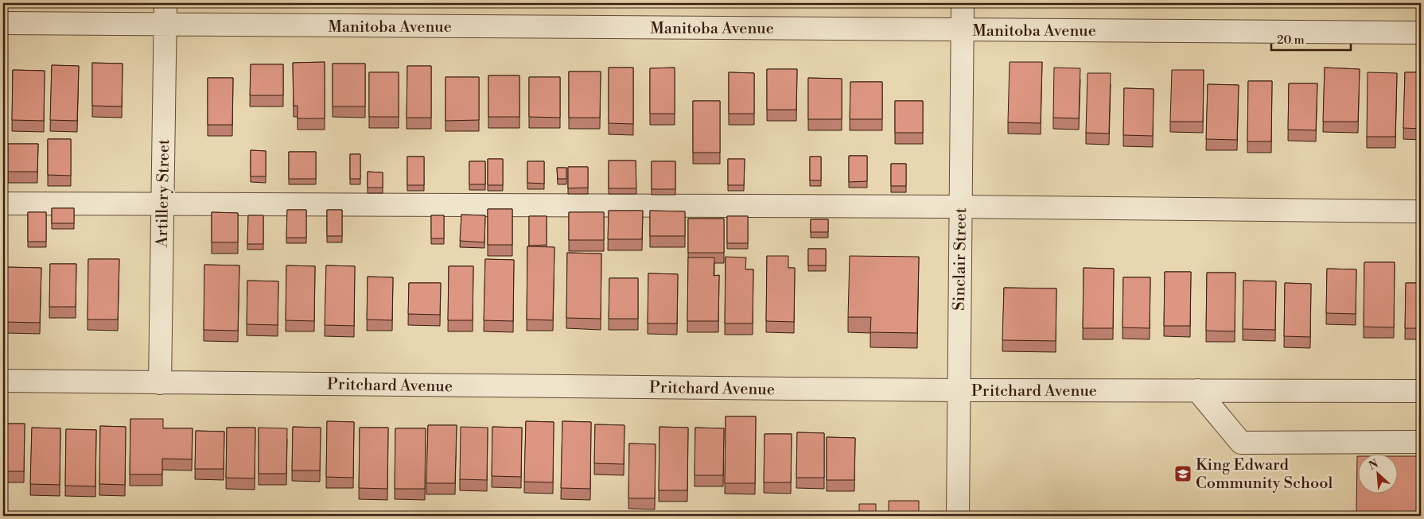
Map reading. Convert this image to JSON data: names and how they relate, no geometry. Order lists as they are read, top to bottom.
{
  "streets": {
    "street": [
      "Manitoba Avenue",
      "Artillery Street",
      "Sinclair Street",
      "Pritchard Avenue"
    ]
  },
  "crossings": [
    ["Manitoba Avenue", "Artillery Street"],
    ["Manitoba Avenue", "Sinclair Street"],
    ["Artillery Street", "Pritchard Avenue"],
    ["Sinclair Street", "Pritchard Avenue"]
  ],
  "places": {
    "school or university": ["King Edward Community School"]
  },
  "scale_bar": "20 m",
  "north": "top left"
}
